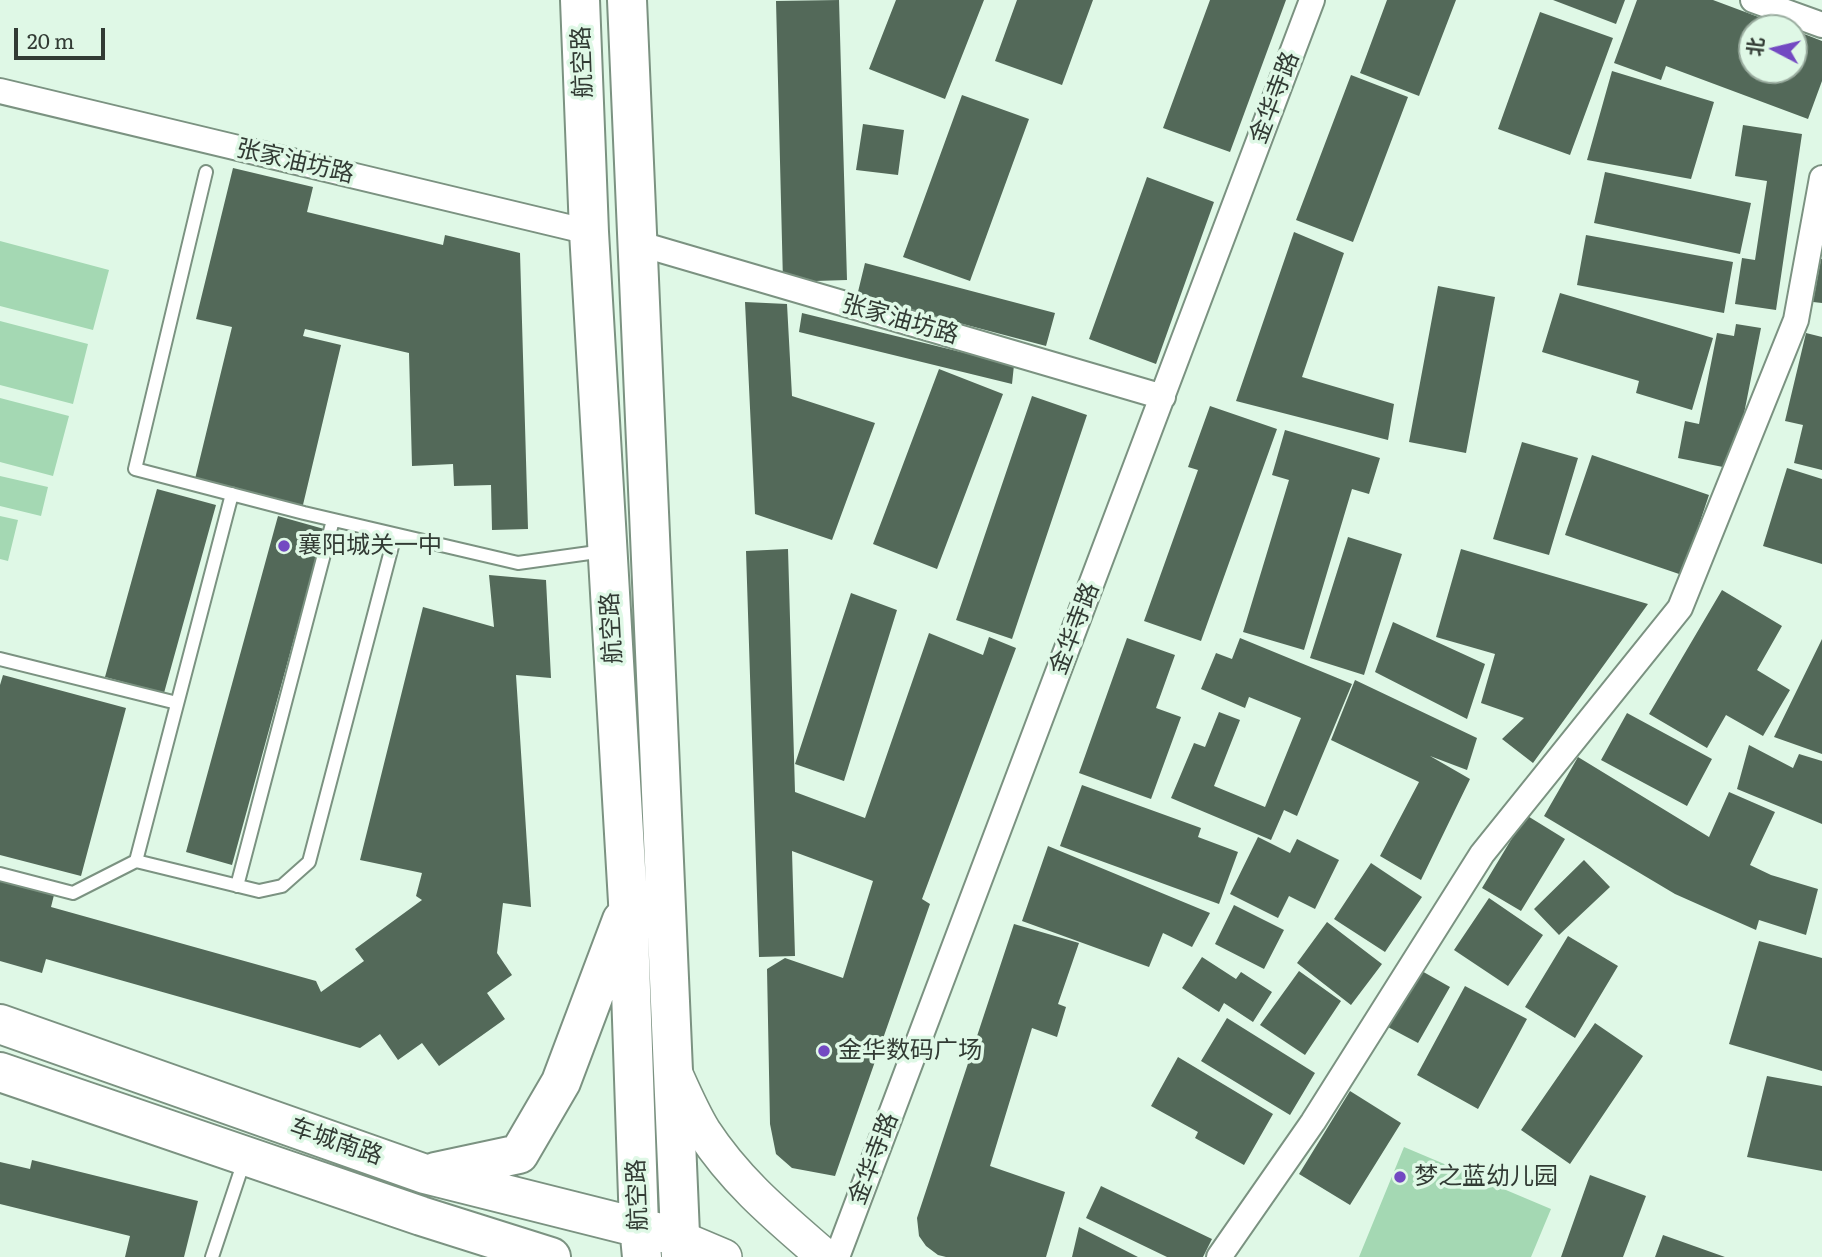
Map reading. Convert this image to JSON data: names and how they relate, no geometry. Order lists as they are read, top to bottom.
{
  "streets": {
    "main road": ["航空路", "车城南路"],
    "street": ["金华寺路", "张家油坊路"]
  },
  "crossings": [
    ["航空路", "张家油坊路"],
    ["航空路", "车城南路"],
    ["金华寺路", "张家油坊路"]
  ],
  "places": ["襄阳城关一中", "金华数码广场", "梦之蓝幼儿园"],
  "scale_bar": "20 m",
  "north": "left"
}
